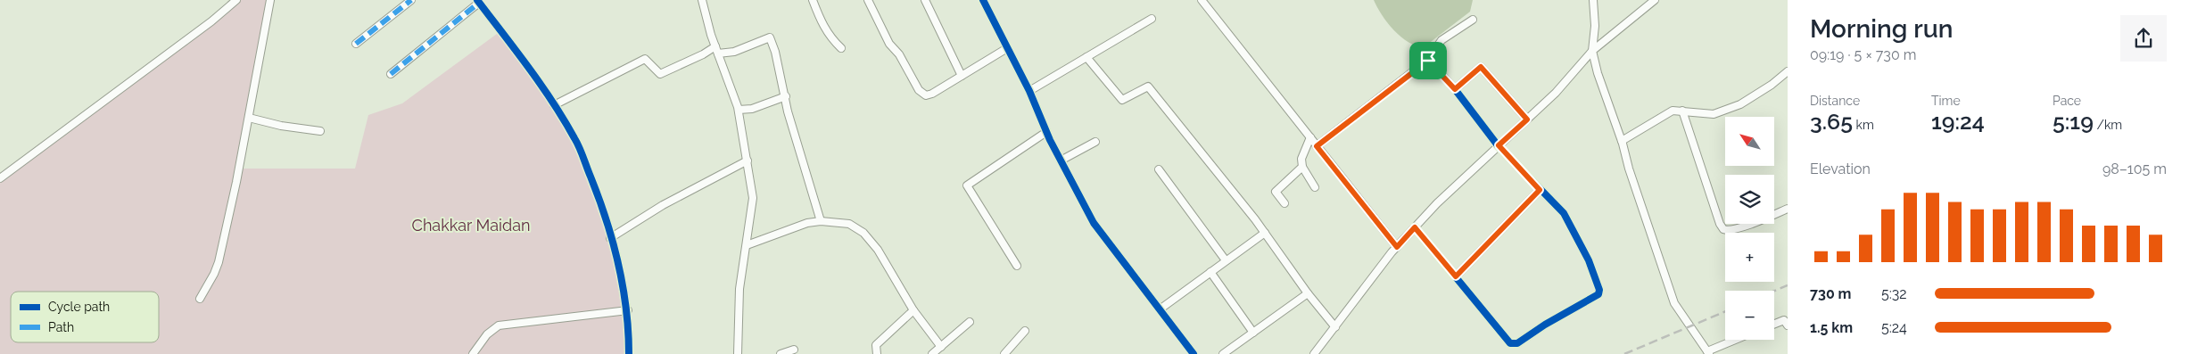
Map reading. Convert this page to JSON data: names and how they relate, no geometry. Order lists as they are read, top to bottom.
{
  "parks": ["Chakkar Maidan"],
  "legend": ["Cycle path", "Path"],
  "north": "top left",
  "page": {
    "heading": ["Morning run", "09:19 · 5 × 730 m"],
    "stats": [
      ["Distance", "3.65 km"],
      ["Time", "19:24"],
      ["Pace", "5:19 /km"]
    ],
    "map_buttons": ["+", "−"],
    "chart": ["Elevation", "98–105 m"],
    "list": [
      {
        "name": "730 m",
        "note": "5:32"
      },
      {
        "name": "1.5 km",
        "note": "5:24"
      }
    ]
  }
}
